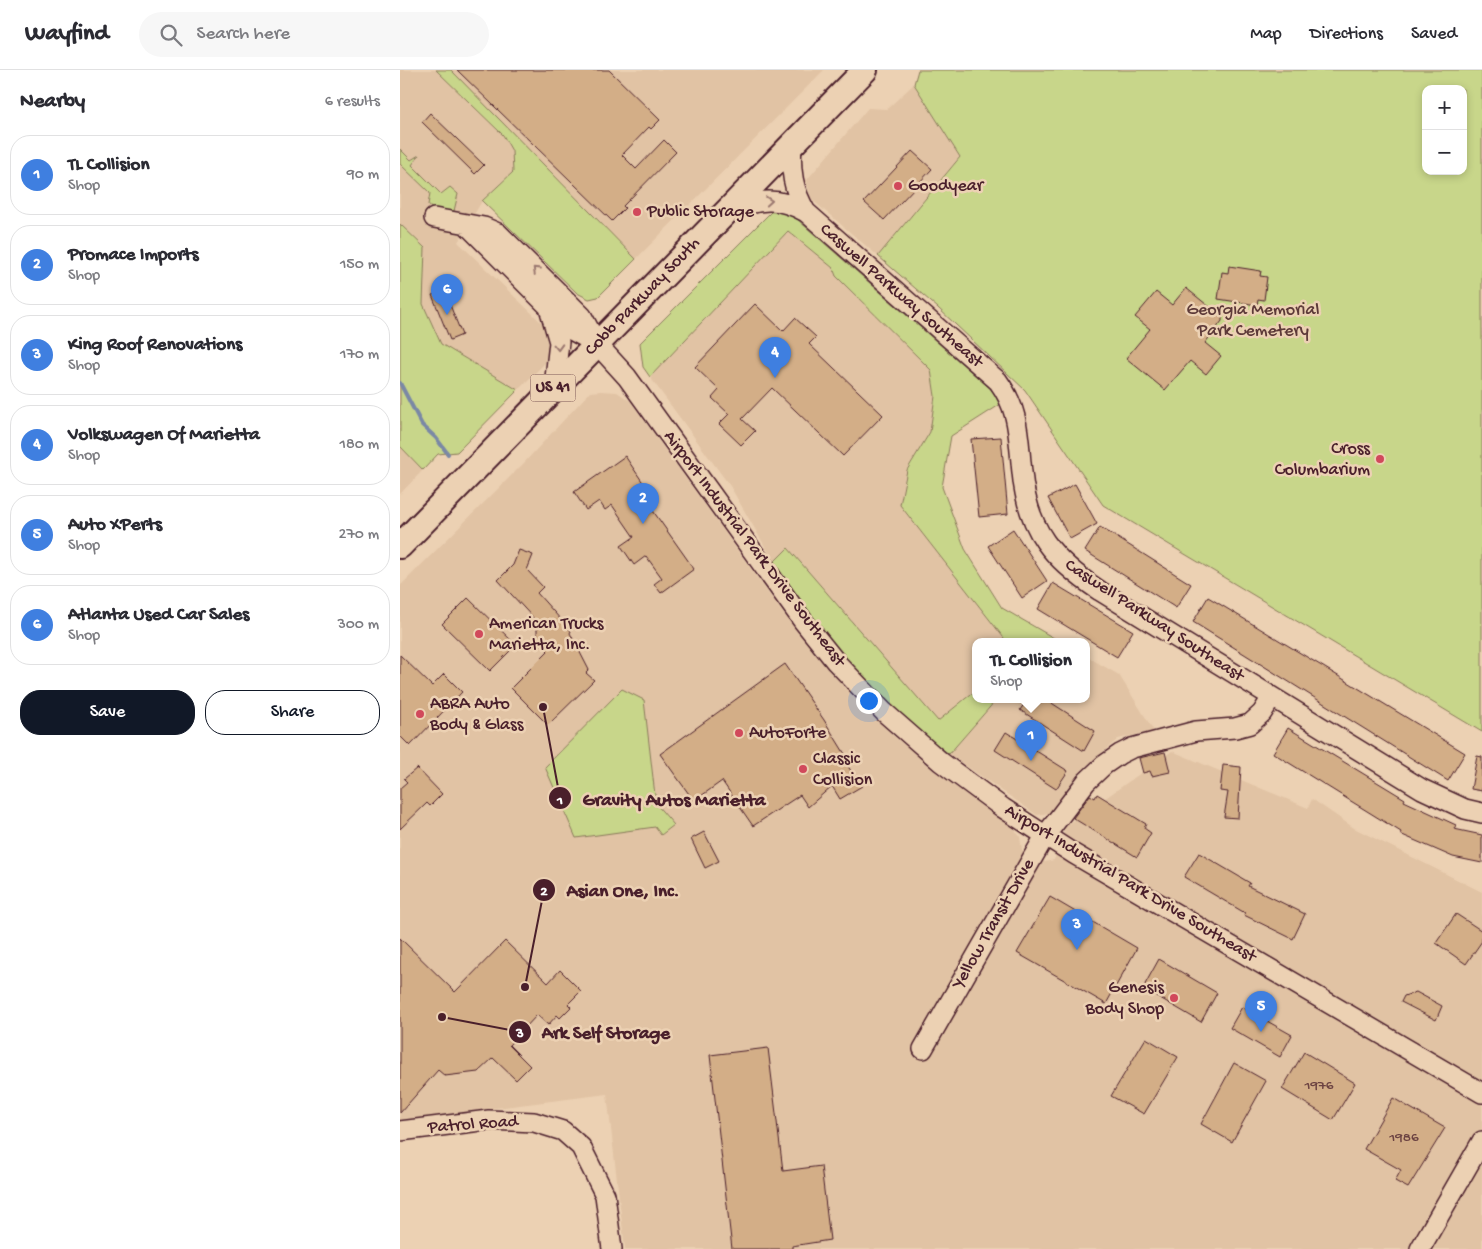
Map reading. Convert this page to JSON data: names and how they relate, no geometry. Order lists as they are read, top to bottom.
{
  "streets": {
    "main road": ["Cobb Parkway South", "US 41"],
    "street": [
      "Caswell Parkway Southeast",
      "Airport Industrial Park Drive Southeast",
      "Yellow Transit Drive",
      "Patrol Road"
    ]
  },
  "crossings": [
    ["Caswell Parkway Southeast", "Cobb Parkway South"],
    ["Caswell Parkway Southeast", "Yellow Transit Drive"],
    ["Cobb Parkway South", "Airport Industrial Park Drive Southeast"],
    ["Airport Industrial Park Drive Southeast", "Yellow Transit Drive"]
  ],
  "parks": ["Georgia Memorial Park Cemetery"],
  "places": [
    "Goodyear",
    "Public Storage",
    "Cross Columbarium",
    "American Trucks Marietta, Inc.",
    "Gravity Autos Marietta",
    "ABRA Auto Body & Glass",
    "AutoForte",
    "Classic Collision",
    "Asian One, Inc.",
    "Genesis Body Shop",
    "Ark Self Storage"
  ],
  "house_numbers": ["1976", "1986"],
  "page": {
    "header": "Wayfind",
    "search": "Search here",
    "nav": ["Map", "Directions", "Saved"],
    "heading": ["Nearby", "6 results"],
    "map_buttons": ["+", "−"],
    "list": [
      {
        "mark": "1",
        "name": "TL Collision",
        "note": "Shop",
        "value": "90 m"
      },
      {
        "mark": "2",
        "name": "Promace Imports",
        "note": "Shop",
        "value": "150 m"
      },
      {
        "mark": "3",
        "name": "King Roof Renovations",
        "note": "Shop",
        "value": "170 m"
      },
      {
        "mark": "4",
        "name": "Volkswagen Of Marietta",
        "note": "Shop",
        "value": "180 m"
      },
      {
        "mark": "5",
        "name": "Auto XPerts",
        "note": "Shop",
        "value": "270 m"
      },
      {
        "mark": "6",
        "name": "Atlanta Used Car Sales",
        "note": "Shop",
        "value": "300 m"
      }
    ],
    "pins": [
      "6",
      "4",
      "2",
      "1",
      "3",
      "5"
    ],
    "popup": ["TL Collision", "Shop"],
    "buttons": ["Save", "Share"]
  }
}
